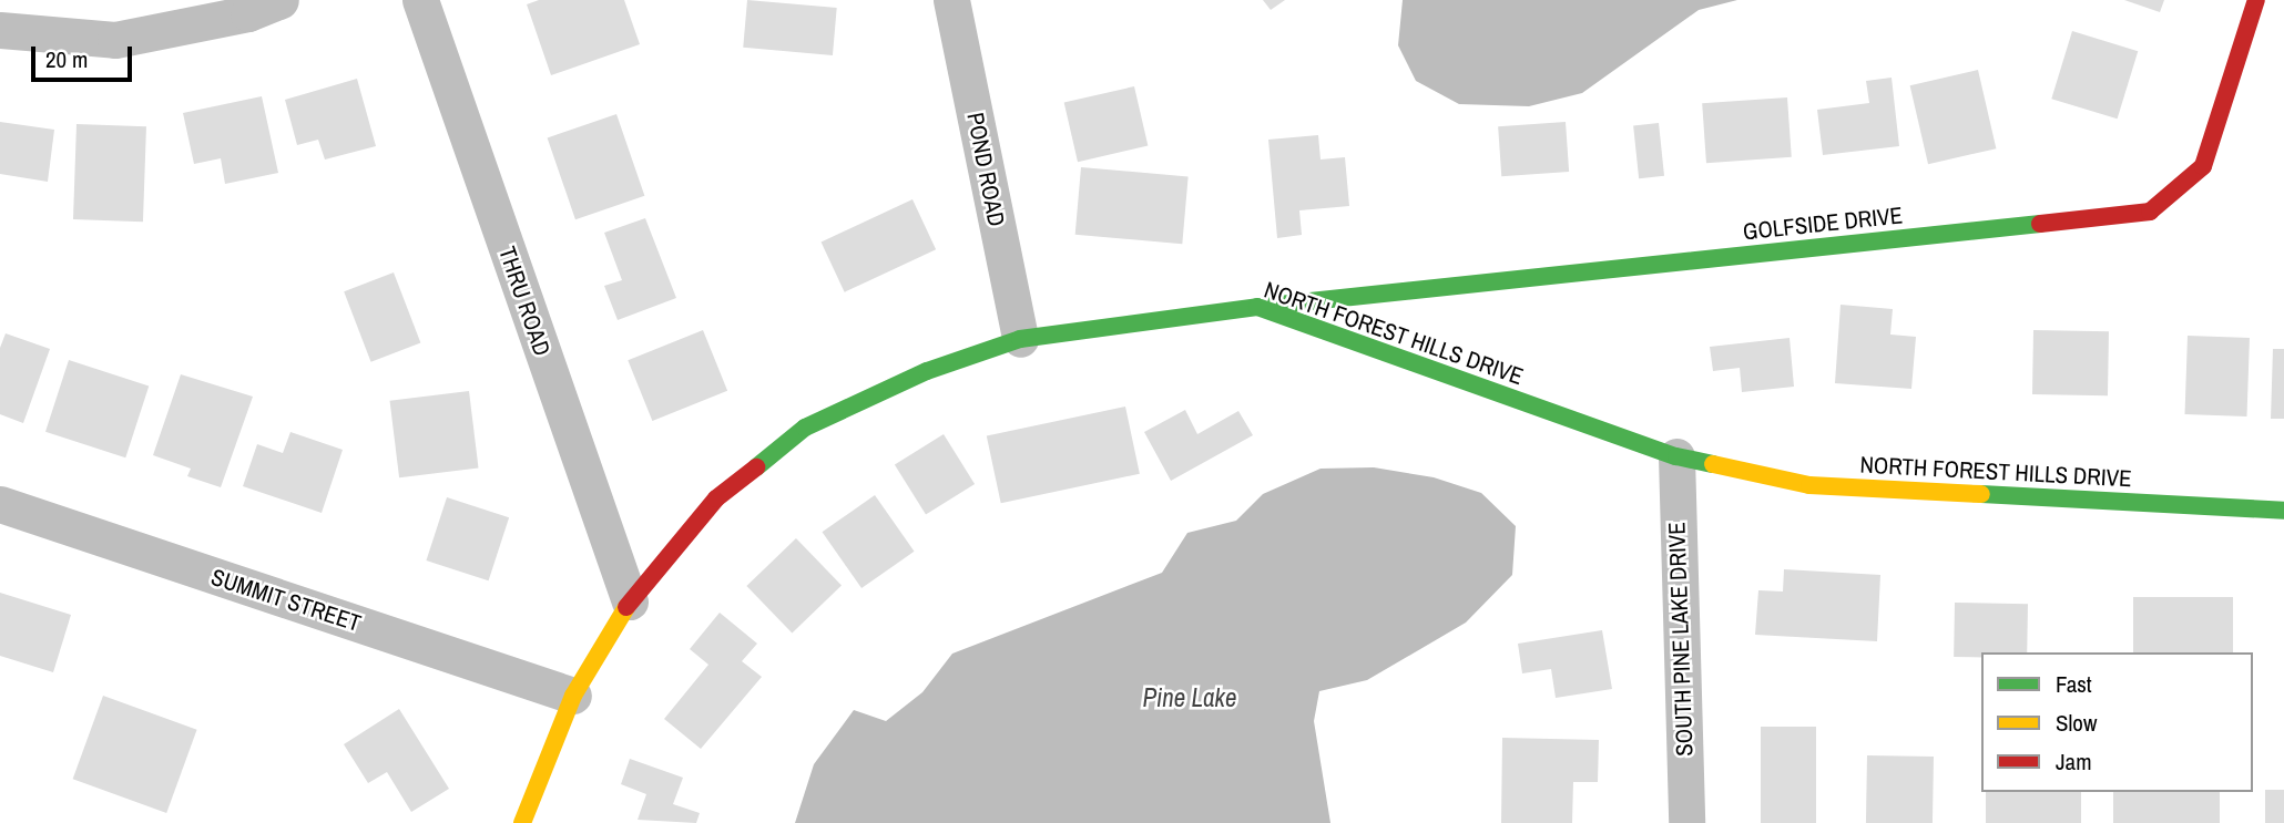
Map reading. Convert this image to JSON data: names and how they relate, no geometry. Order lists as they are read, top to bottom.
{
  "streets": {
    "street": [
      "POND ROAD",
      "GOLFSIDE DRIVE",
      "THRU ROAD",
      "NORTH FOREST HILLS DRIVE",
      "SUMMIT STREET",
      "SOUTH PINE LAKE DRIVE"
    ]
  },
  "crossings": [
    ["POND ROAD", "NORTH FOREST HILLS DRIVE"],
    ["GOLFSIDE DRIVE", "NORTH FOREST HILLS DRIVE"],
    ["THRU ROAD", "NORTH FOREST HILLS DRIVE"],
    ["NORTH FOREST HILLS DRIVE", "SUMMIT STREET"],
    ["NORTH FOREST HILLS DRIVE", "SOUTH PINE LAKE DRIVE"]
  ],
  "water": ["Pine Lake"],
  "legend": ["Fast", "Slow", "Jam"],
  "scale_bar": "20 m"
}
